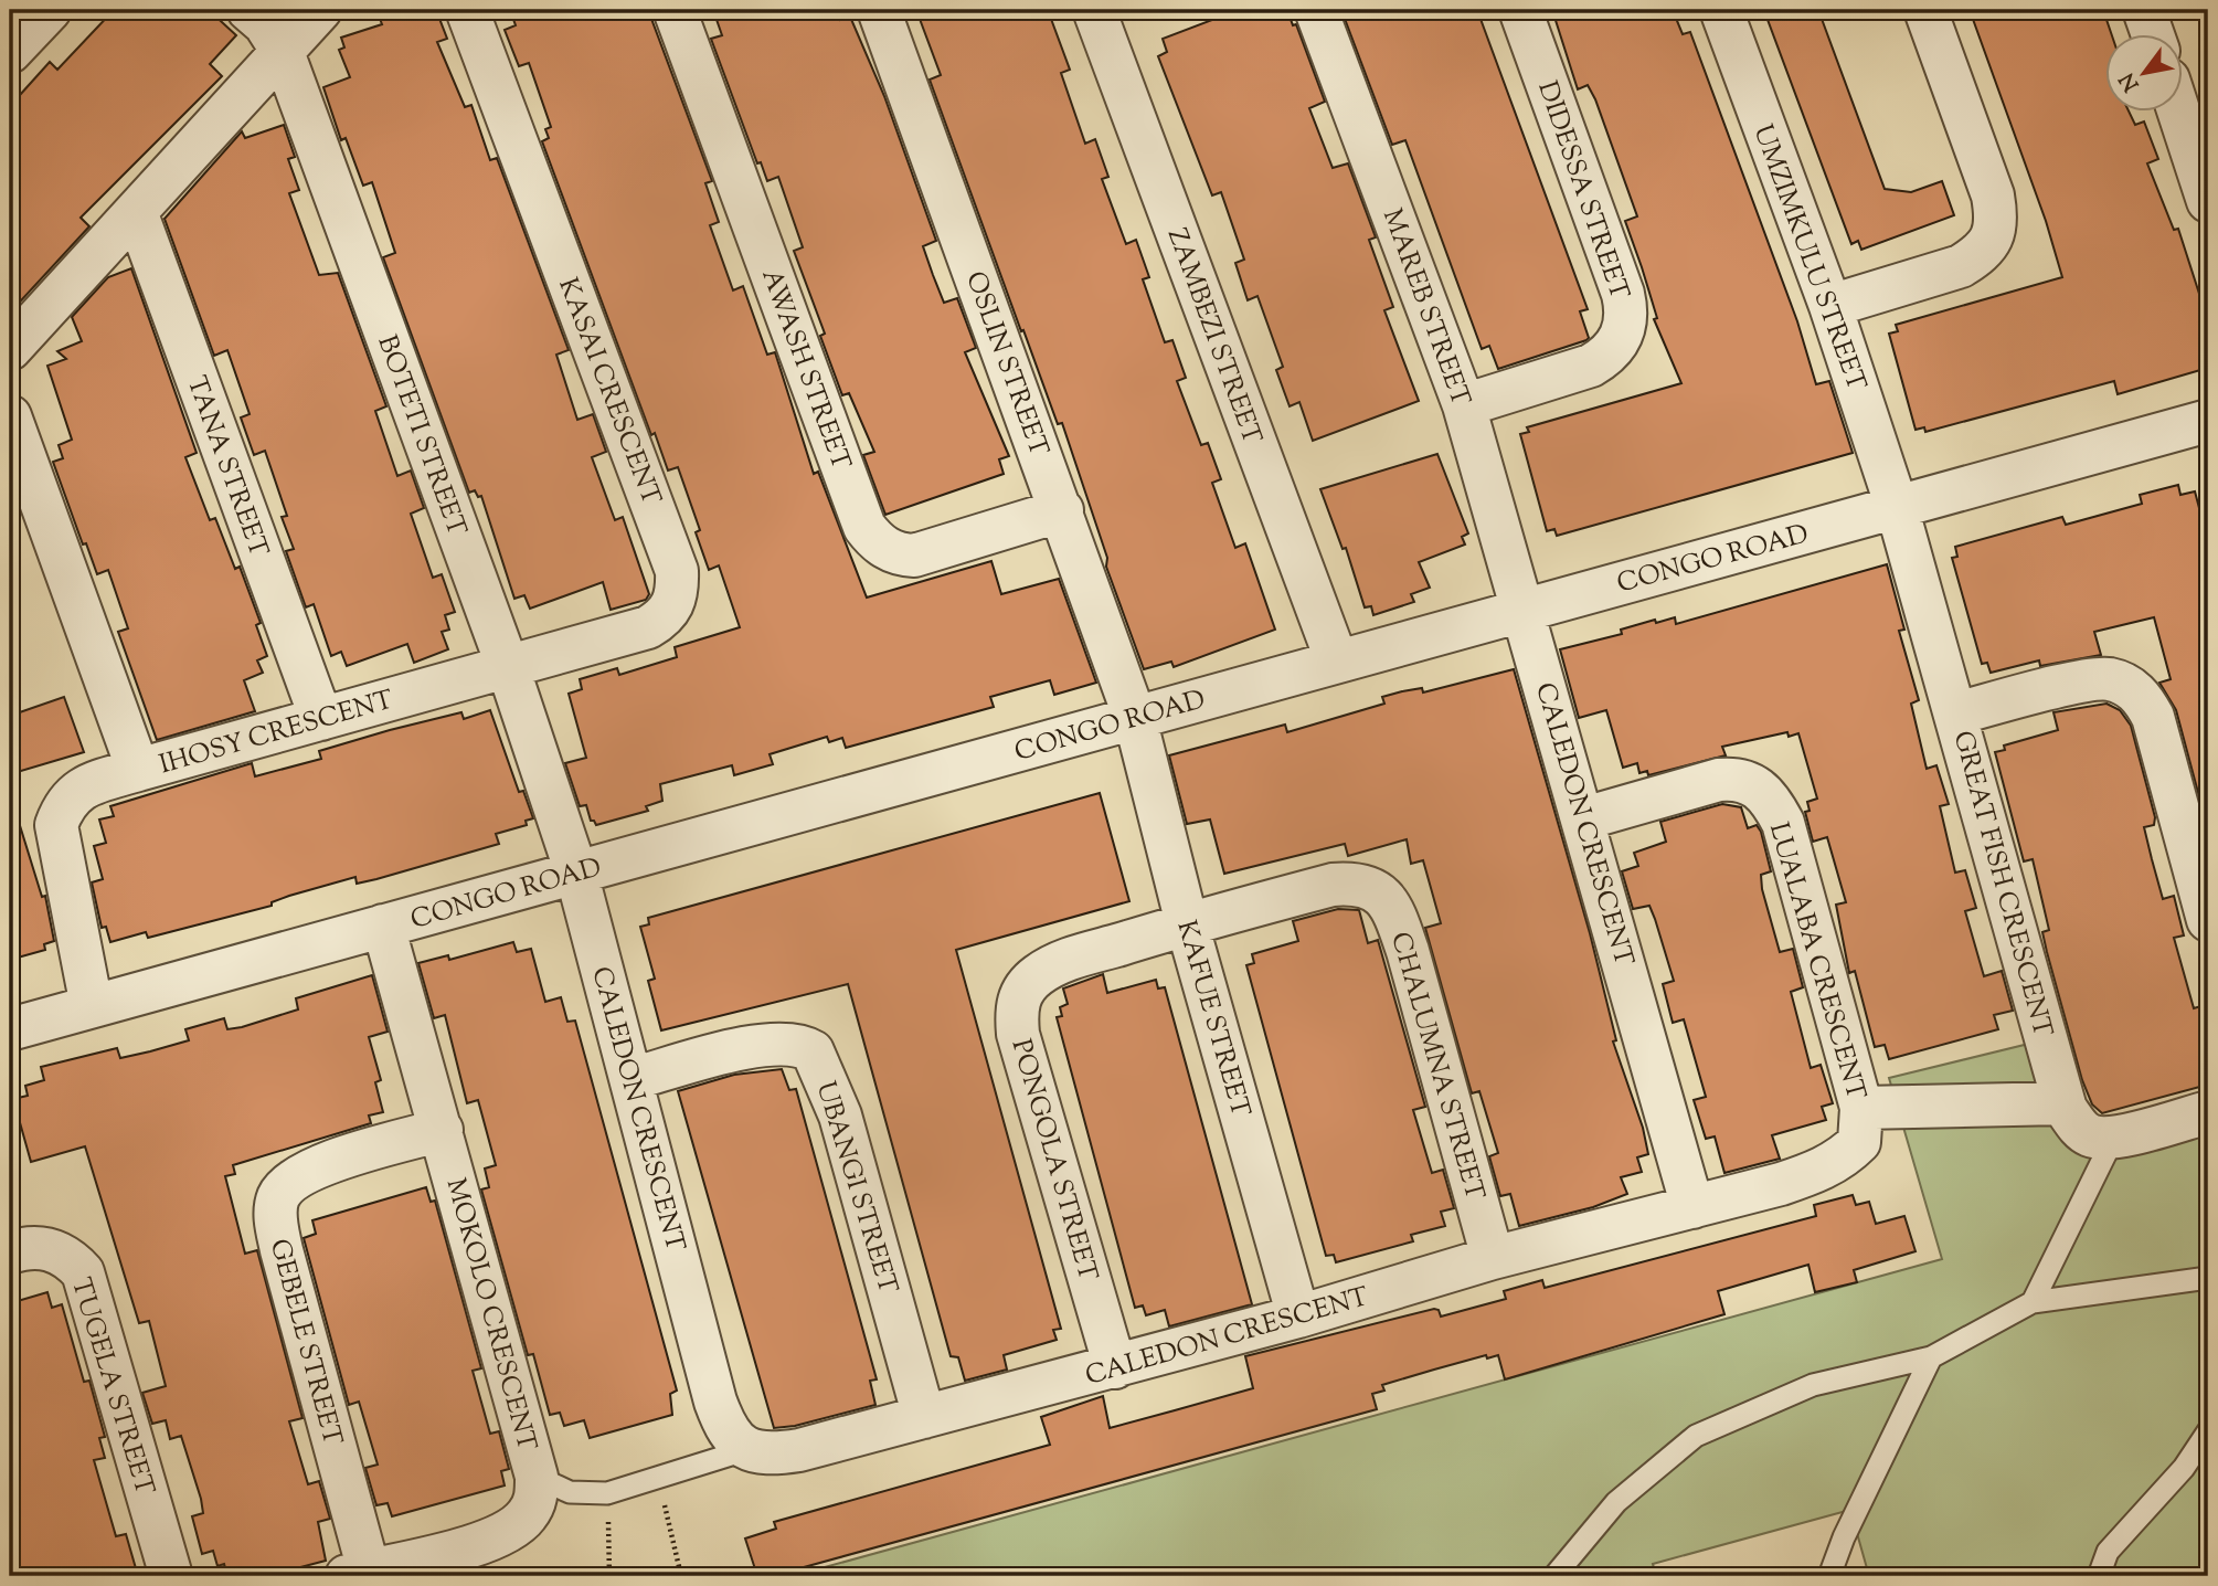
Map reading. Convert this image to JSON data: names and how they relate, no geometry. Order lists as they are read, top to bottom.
{
  "streets": {
    "street": [
      "DIDESSA STREET",
      "UMZIMKULU STREET",
      "MAREB STREET",
      "ZAMBEZI STREET",
      "OSLIN STREET",
      "AWASH STREET",
      "KASAI CRESCENT",
      "BOTETI STREET",
      "TANA STREET",
      "CONGO ROAD",
      "IHOSY CRESCENT",
      "CALEDON CRESCENT",
      "GREAT FISH CRESCENT",
      "LUALABA CRESCENT",
      "KAFUE STREET",
      "CHALUMNA STREET",
      "PONGOLA STREET",
      "UBANGI STREET",
      "MOKOLO CRESCENT",
      "GEBELE STREET",
      "TUGELA STREET"
    ]
  },
  "crossings": [
    ["DIDESSA STREET", "MAREB STREET"],
    ["UMZIMKULU STREET", "CONGO ROAD"],
    ["UMZIMKULU STREET", "GREAT FISH CRESCENT"],
    ["MAREB STREET", "CONGO ROAD"],
    ["MAREB STREET", "CALEDON CRESCENT"],
    ["ZAMBEZI STREET", "CONGO ROAD"],
    ["OSLIN STREET", "AWASH STREET"],
    ["OSLIN STREET", "CONGO ROAD"],
    ["OSLIN STREET", "KAFUE STREET"],
    ["KASAI CRESCENT", "BOTETI STREET"],
    ["KASAI CRESCENT", "IHOSY CRESCENT"],
    ["BOTETI STREET", "CONGO ROAD"],
    ["BOTETI STREET", "IHOSY CRESCENT"],
    ["BOTETI STREET", "CALEDON CRESCENT"],
    ["TANA STREET", "IHOSY CRESCENT"],
    ["CONGO ROAD", "CALEDON CRESCENT"],
    ["CONGO ROAD", "GREAT FISH CRESCENT"],
    ["CONGO ROAD", "KAFUE STREET"],
    ["CONGO ROAD", "MOKOLO CRESCENT"],
    ["CALEDON CRESCENT", "LUALABA CRESCENT"],
    ["CALEDON CRESCENT", "KAFUE STREET"],
    ["CALEDON CRESCENT", "CHALUMNA STREET"],
    ["CALEDON CRESCENT", "PONGOLA STREET"],
    ["CALEDON CRESCENT", "UBANGI STREET"],
    ["KAFUE STREET", "CHALUMNA STREET"],
    ["KAFUE STREET", "PONGOLA STREET"],
    ["CHALUMNA STREET", "PONGOLA STREET"],
    ["MOKOLO CRESCENT", "GEBELE STREET"]
  ],
  "north": "bottom left"
}
